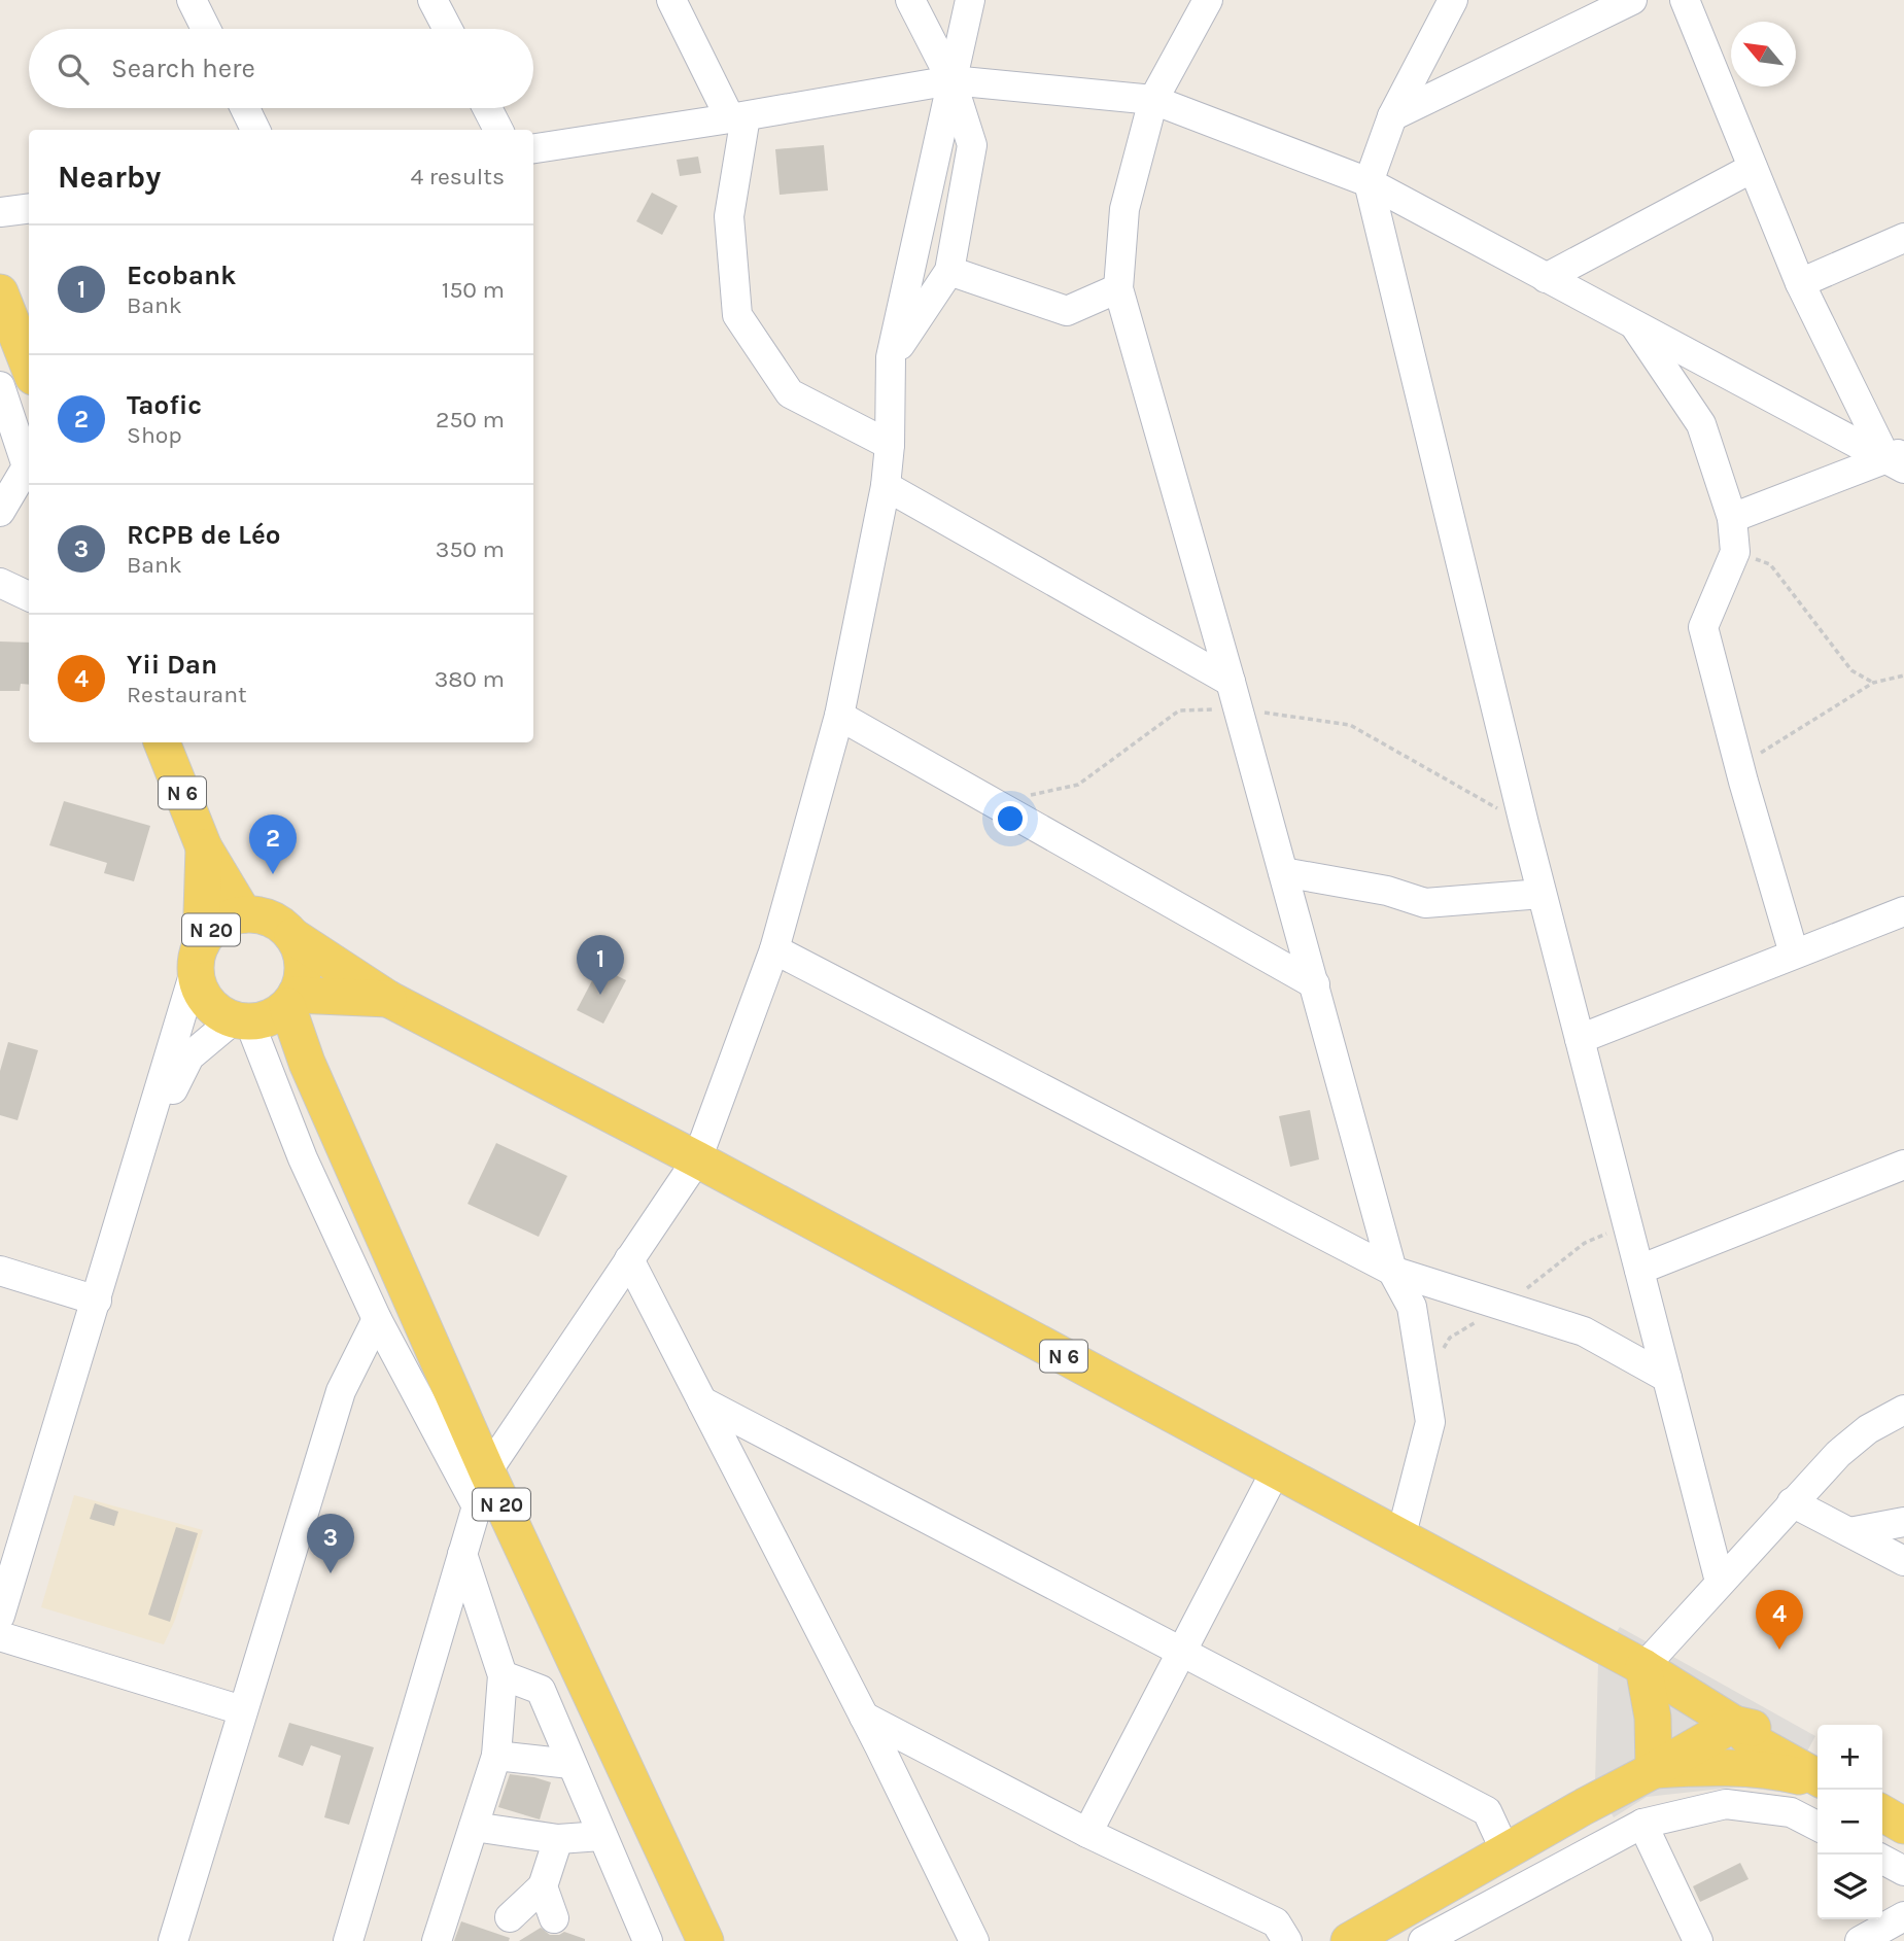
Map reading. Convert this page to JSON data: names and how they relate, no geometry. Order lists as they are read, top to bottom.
{
  "streets": {
    "main road": ["N 6", "N 20"]
  },
  "crossings": [
    ["N 6", "N 20"]
  ],
  "north": "top left",
  "page": {
    "search": "Search here",
    "heading": ["Nearby", "4 results"],
    "list": [
      {
        "mark": "1",
        "name": "Ecobank",
        "note": "Bank",
        "value": "150 m"
      },
      {
        "mark": "2",
        "name": "Taofic",
        "note": "Shop",
        "value": "250 m"
      },
      {
        "mark": "3",
        "name": "RCPB de Léo",
        "note": "Bank",
        "value": "350 m"
      },
      {
        "mark": "4",
        "name": "Yii Dan",
        "note": "Restaurant",
        "value": "380 m"
      }
    ],
    "pins": [
      "2",
      "1",
      "3",
      "4"
    ],
    "map_buttons": ["+", "−"]
  }
}
